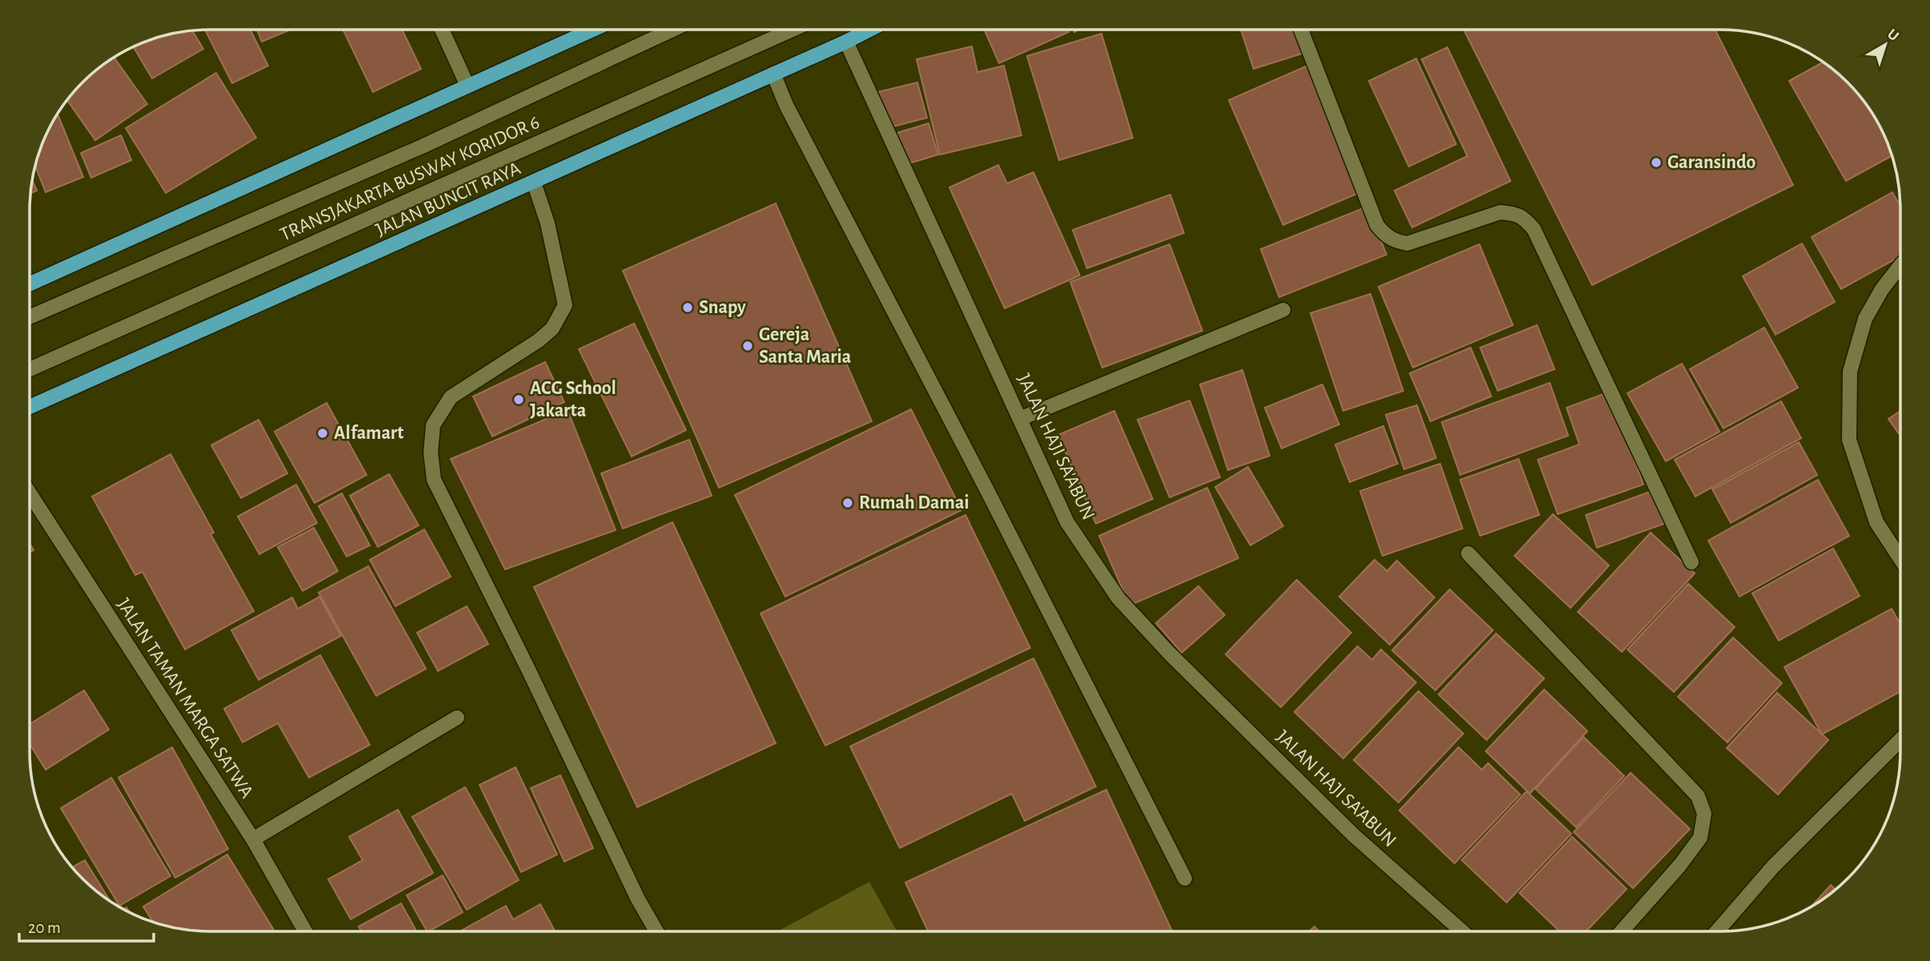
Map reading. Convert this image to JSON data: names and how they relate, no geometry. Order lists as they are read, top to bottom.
{
  "streets": {
    "main road": ["JALAN BUNCIT RAYA"],
    "street": ["TRANSJAKARTA BUSWAY KORIDOR 6", "JALAN HAJI SA'ABUN", "JALAN TAMAN MARGA SATWA"]
  },
  "crossings": [
    ["JALAN BUNCIT RAYA", "JALAN HAJI SA'ABUN"]
  ],
  "places": [
    "Garansindo",
    "Snapy",
    "Gereja Santa Maria",
    "ACG School Jakarta",
    "Alfamart",
    "Rumah Damai"
  ],
  "scale_bar": "20 m",
  "north": "top right"
}
